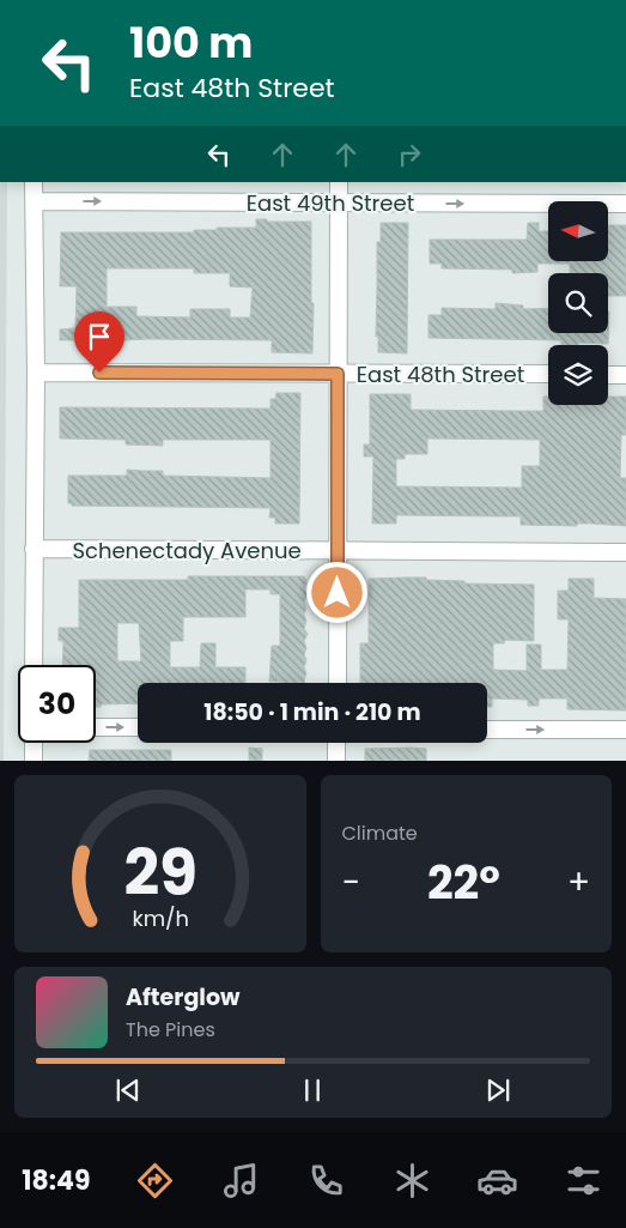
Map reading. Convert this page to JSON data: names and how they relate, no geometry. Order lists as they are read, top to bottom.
{
  "streets": {
    "street": ["East 49th Street", "East 48th Street", "Schenectady Avenue"]
  },
  "one_way": ["East 49th Street"],
  "north": "left",
  "page": {
    "turn": ["100 m", "East 48th Street"],
    "limit": "30",
    "trip": "18:50 · 1 min · 210 m",
    "tile": "Climate",
    "heat": ["−", "22°", "+"],
    "song": ["Afterglow", "The Pines"],
    "tabs": "18:49",
    "gauge": ["29", "km/h"]
  }
}
